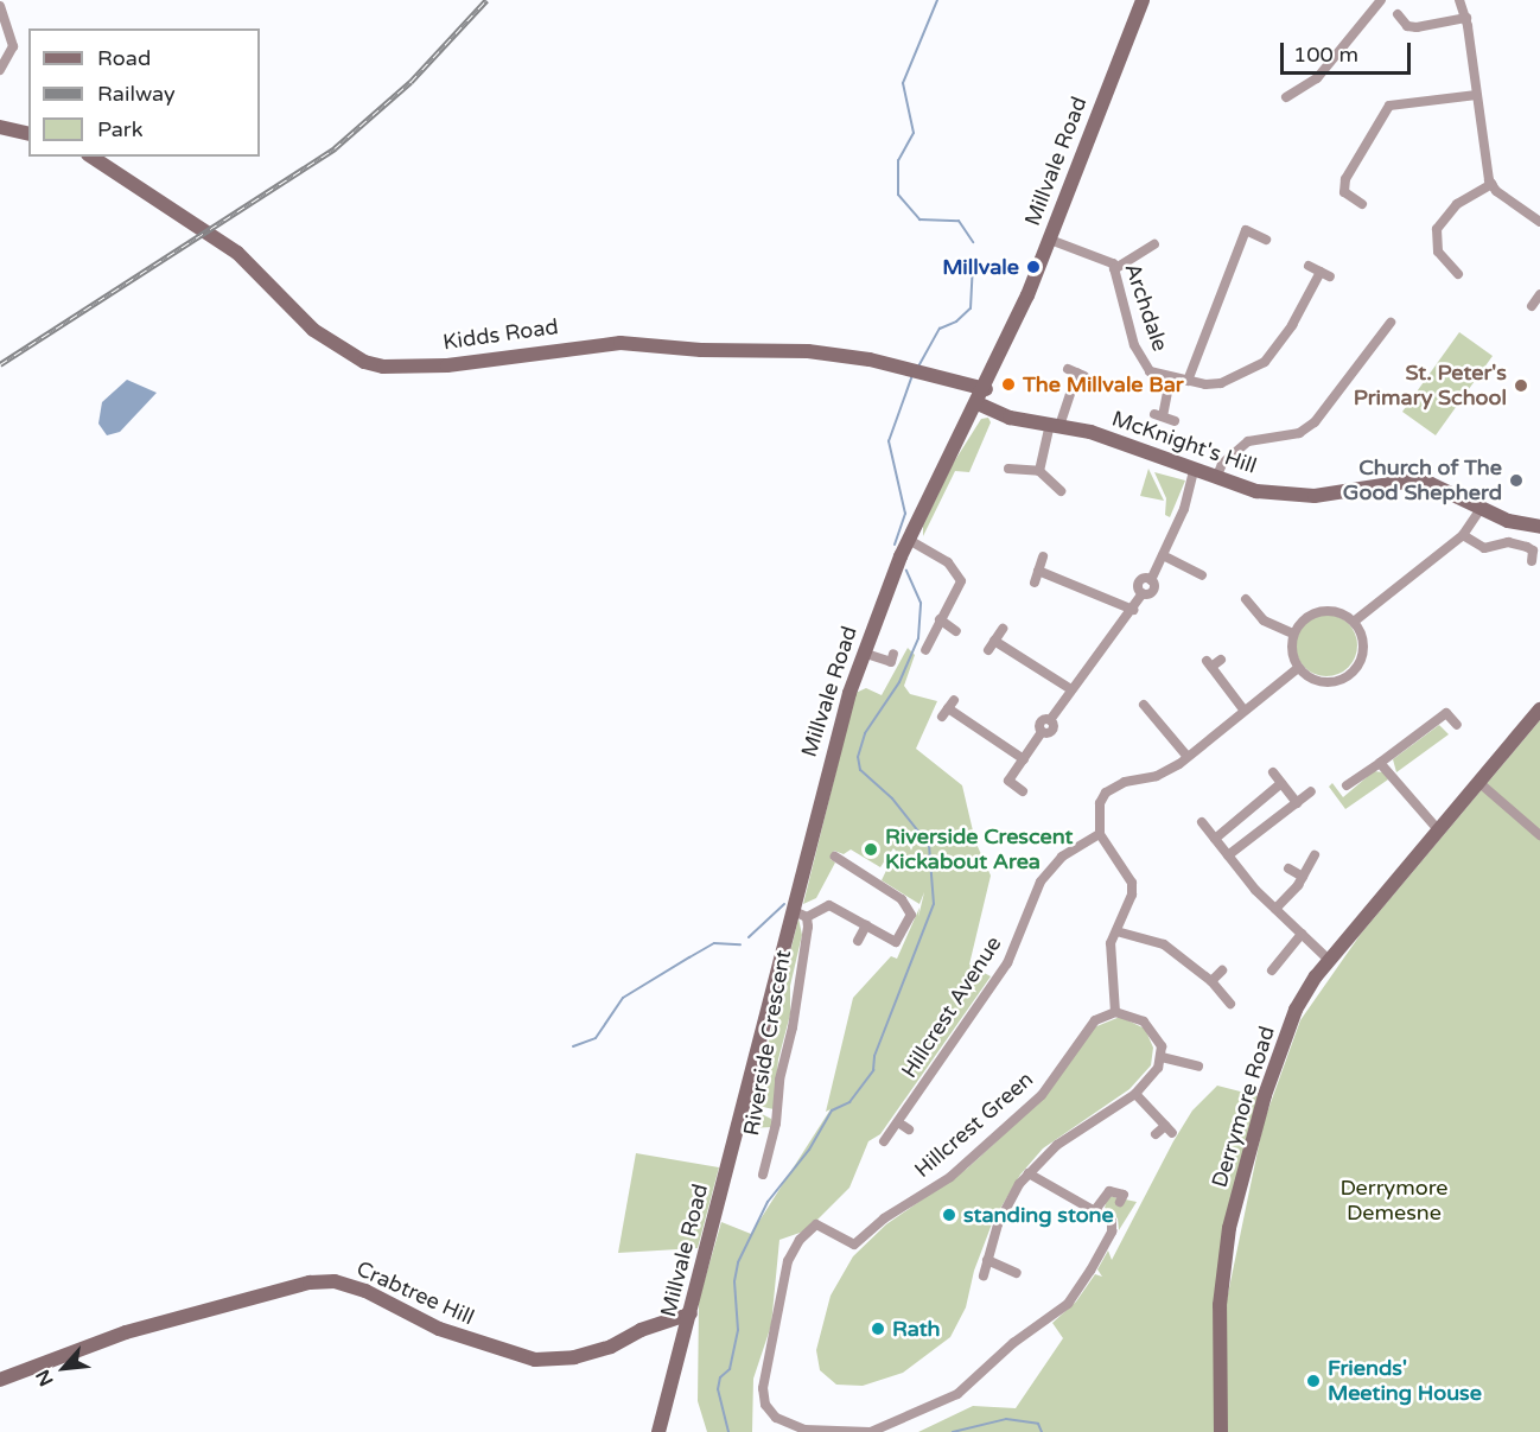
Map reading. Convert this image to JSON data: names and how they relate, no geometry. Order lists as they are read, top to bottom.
{
  "streets": {
    "main road": [
      "Millvale Road",
      "Kidds Road",
      "McKnight's Hill",
      "Derrymore Road",
      "Crabtree Hill"
    ],
    "street": [
      "Archdale",
      "Hillcrest Avenue",
      "Riverside Crescent",
      "Hillcrest Green"
    ]
  },
  "crossings": [
    ["Millvale Road", "Archdale"],
    ["Millvale Road", "Kidds Road"],
    ["Millvale Road", "McKnight's Hill"],
    ["Millvale Road", "Crabtree Hill"]
  ],
  "parks": ["Derrymore Demesne"],
  "places": [
    "Millvale",
    "The Millvale Bar",
    "St. Peter's Primary School",
    "Church of The Good Shepherd",
    "Riverside Crescent Kickabout Area",
    "standing stone",
    "Rath",
    "Friends' Meeting House"
  ],
  "legend": ["Road", "Railway", "Park"],
  "scale_bar": "100 m",
  "north": "bottom left"
}
